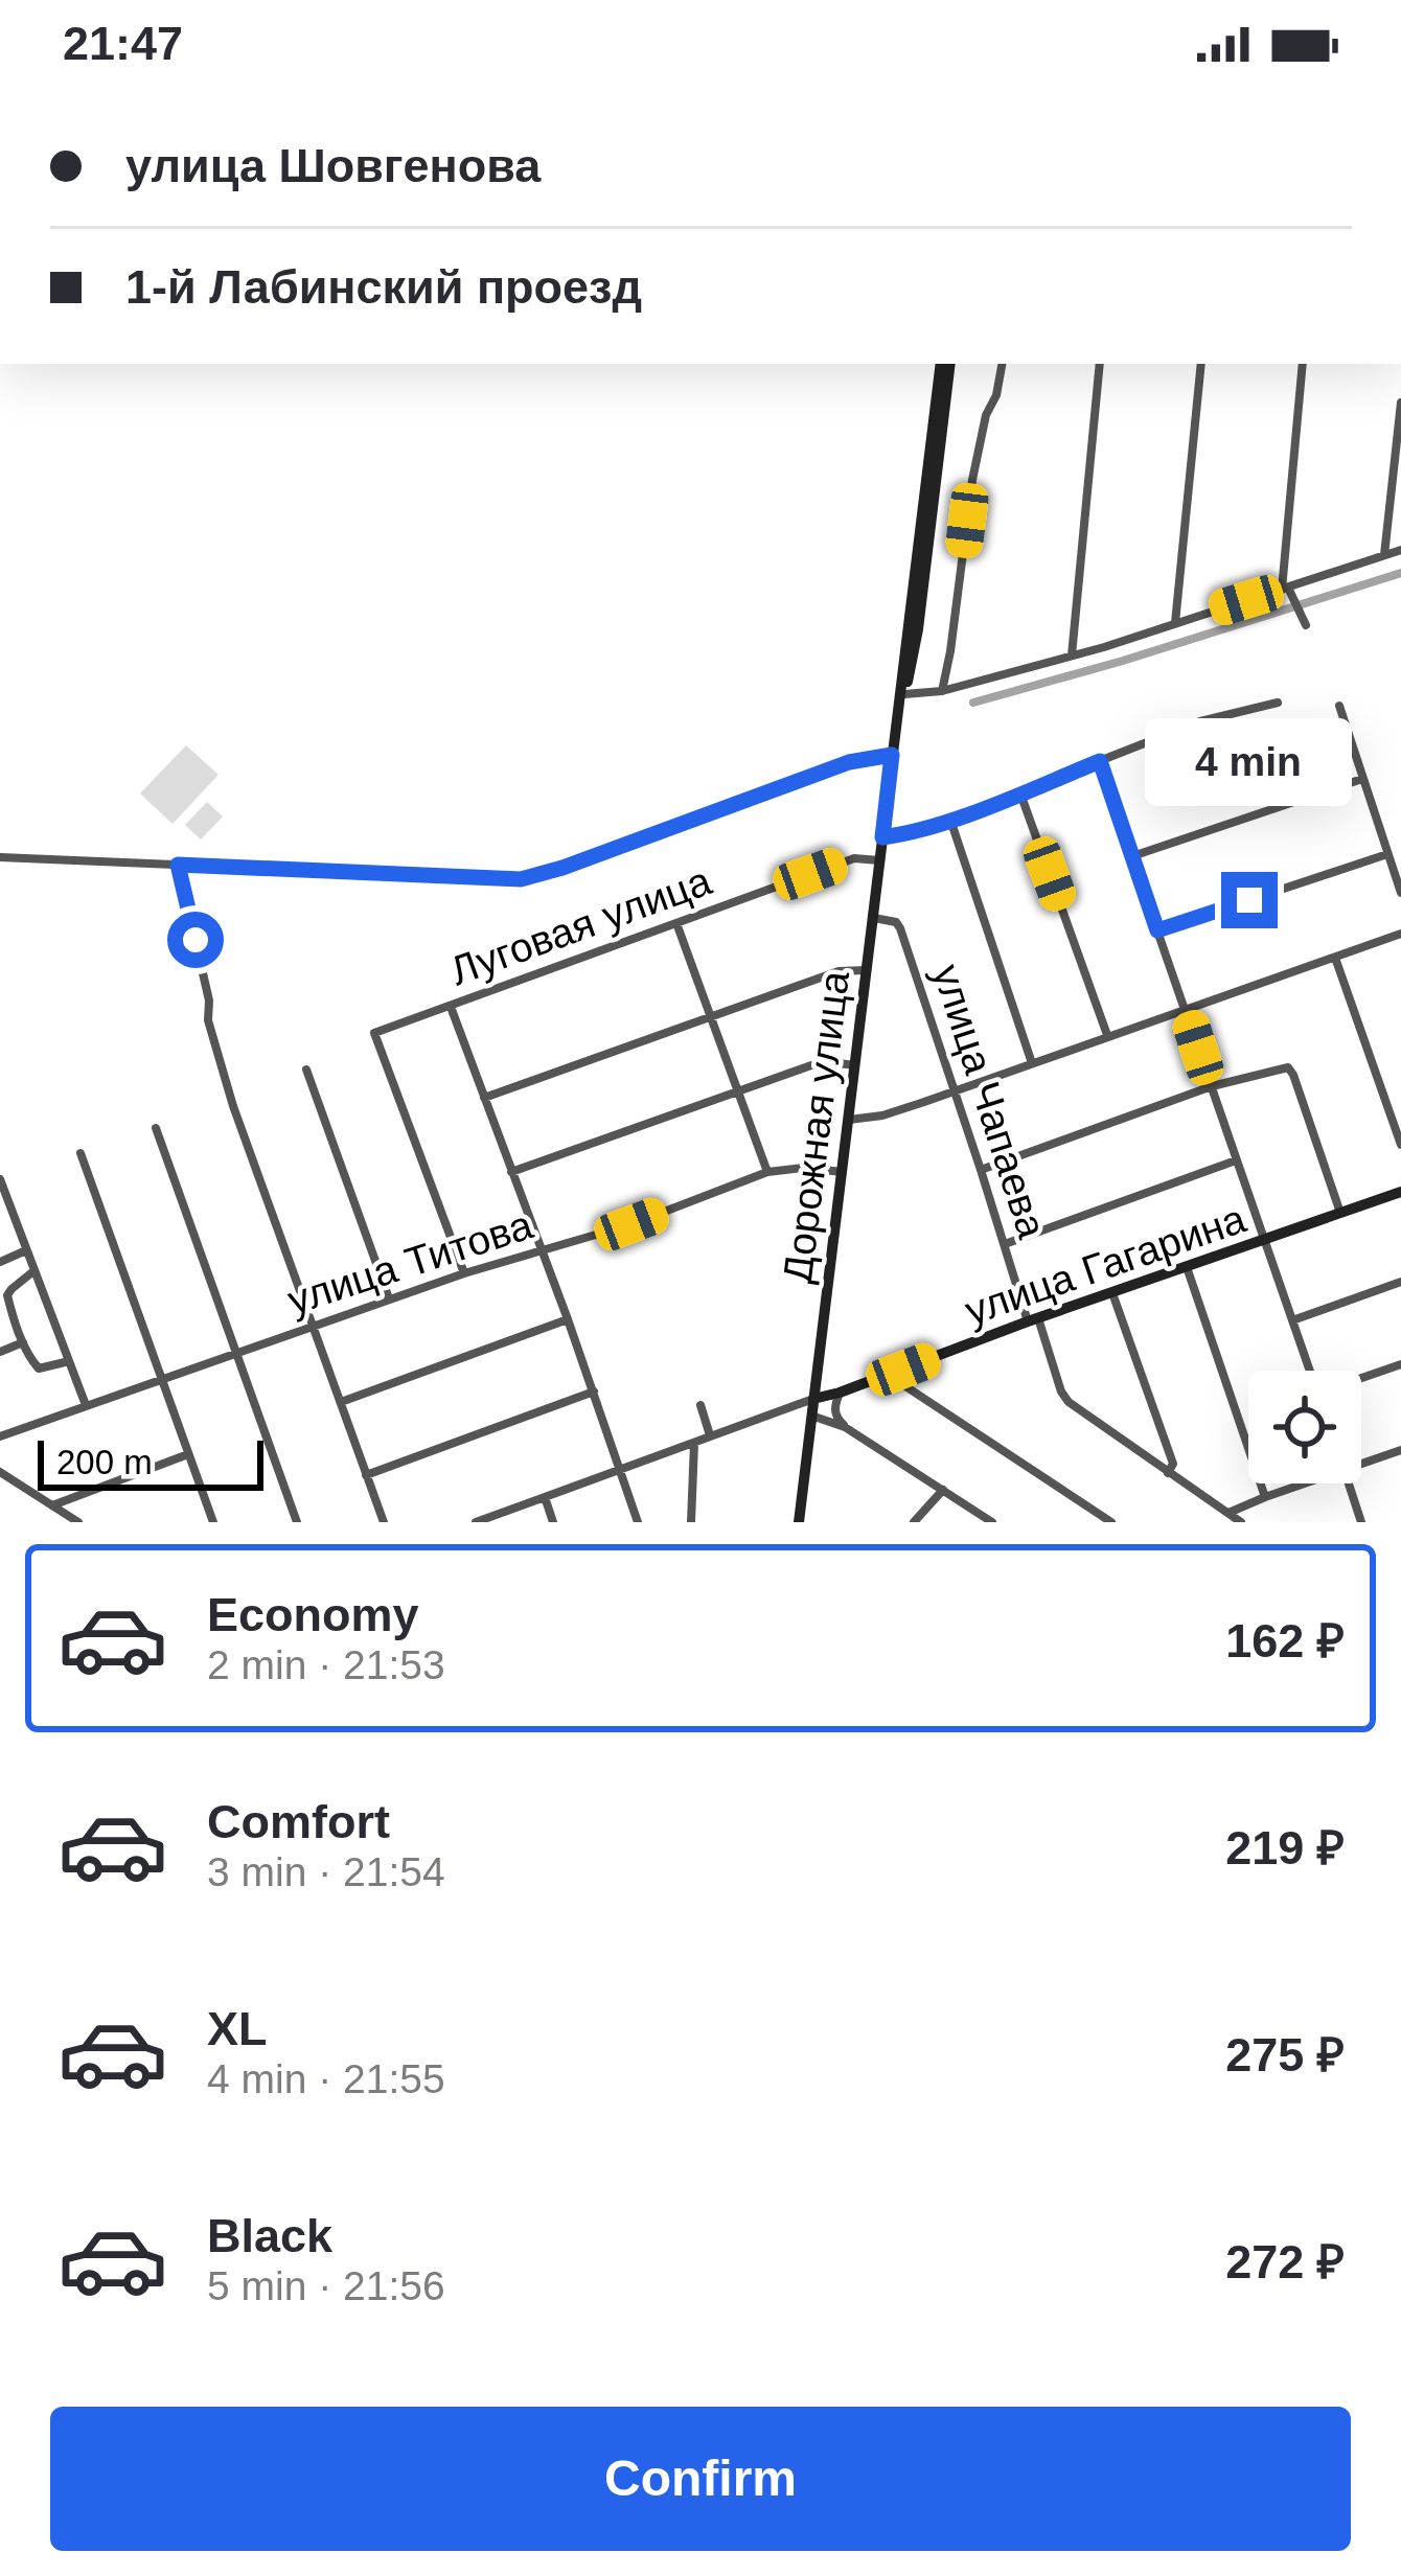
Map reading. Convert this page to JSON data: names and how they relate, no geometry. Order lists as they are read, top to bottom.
{
  "streets": {
    "main road": ["Дорожная улица", "улица Гагарина"],
    "street": ["Луговая улица", "улица Чапаева", "улица Титова"]
  },
  "crossings": [
    ["Луговая улица", "Дорожная улица"],
    ["Луговая улица", "улица Титова"],
    ["улица Чапаева", "Дорожная улица"],
    ["улица Чапаева", "улица Гагарина"],
    ["Дорожная улица", "улица Титова"],
    ["Дорожная улица", "улица Гагарина"]
  ],
  "scale_bar": "200 m",
  "page": {
    "status": "21:47",
    "banner": ["улица Шовгенова", "1-й Лабинский проезд"],
    "bubble": "4 min",
    "scale": "200 m",
    "list": [
      {
        "name": "Economy",
        "note": "2 min · 21:53",
        "value": "162 ₽"
      },
      {
        "name": "Comfort",
        "note": "3 min · 21:54",
        "value": "219 ₽"
      },
      {
        "name": "XL",
        "note": "4 min · 21:55",
        "value": "275 ₽"
      },
      {
        "name": "Black",
        "note": "5 min · 21:56",
        "value": "272 ₽"
      }
    ],
    "buttons": "Confirm"
  }
}
